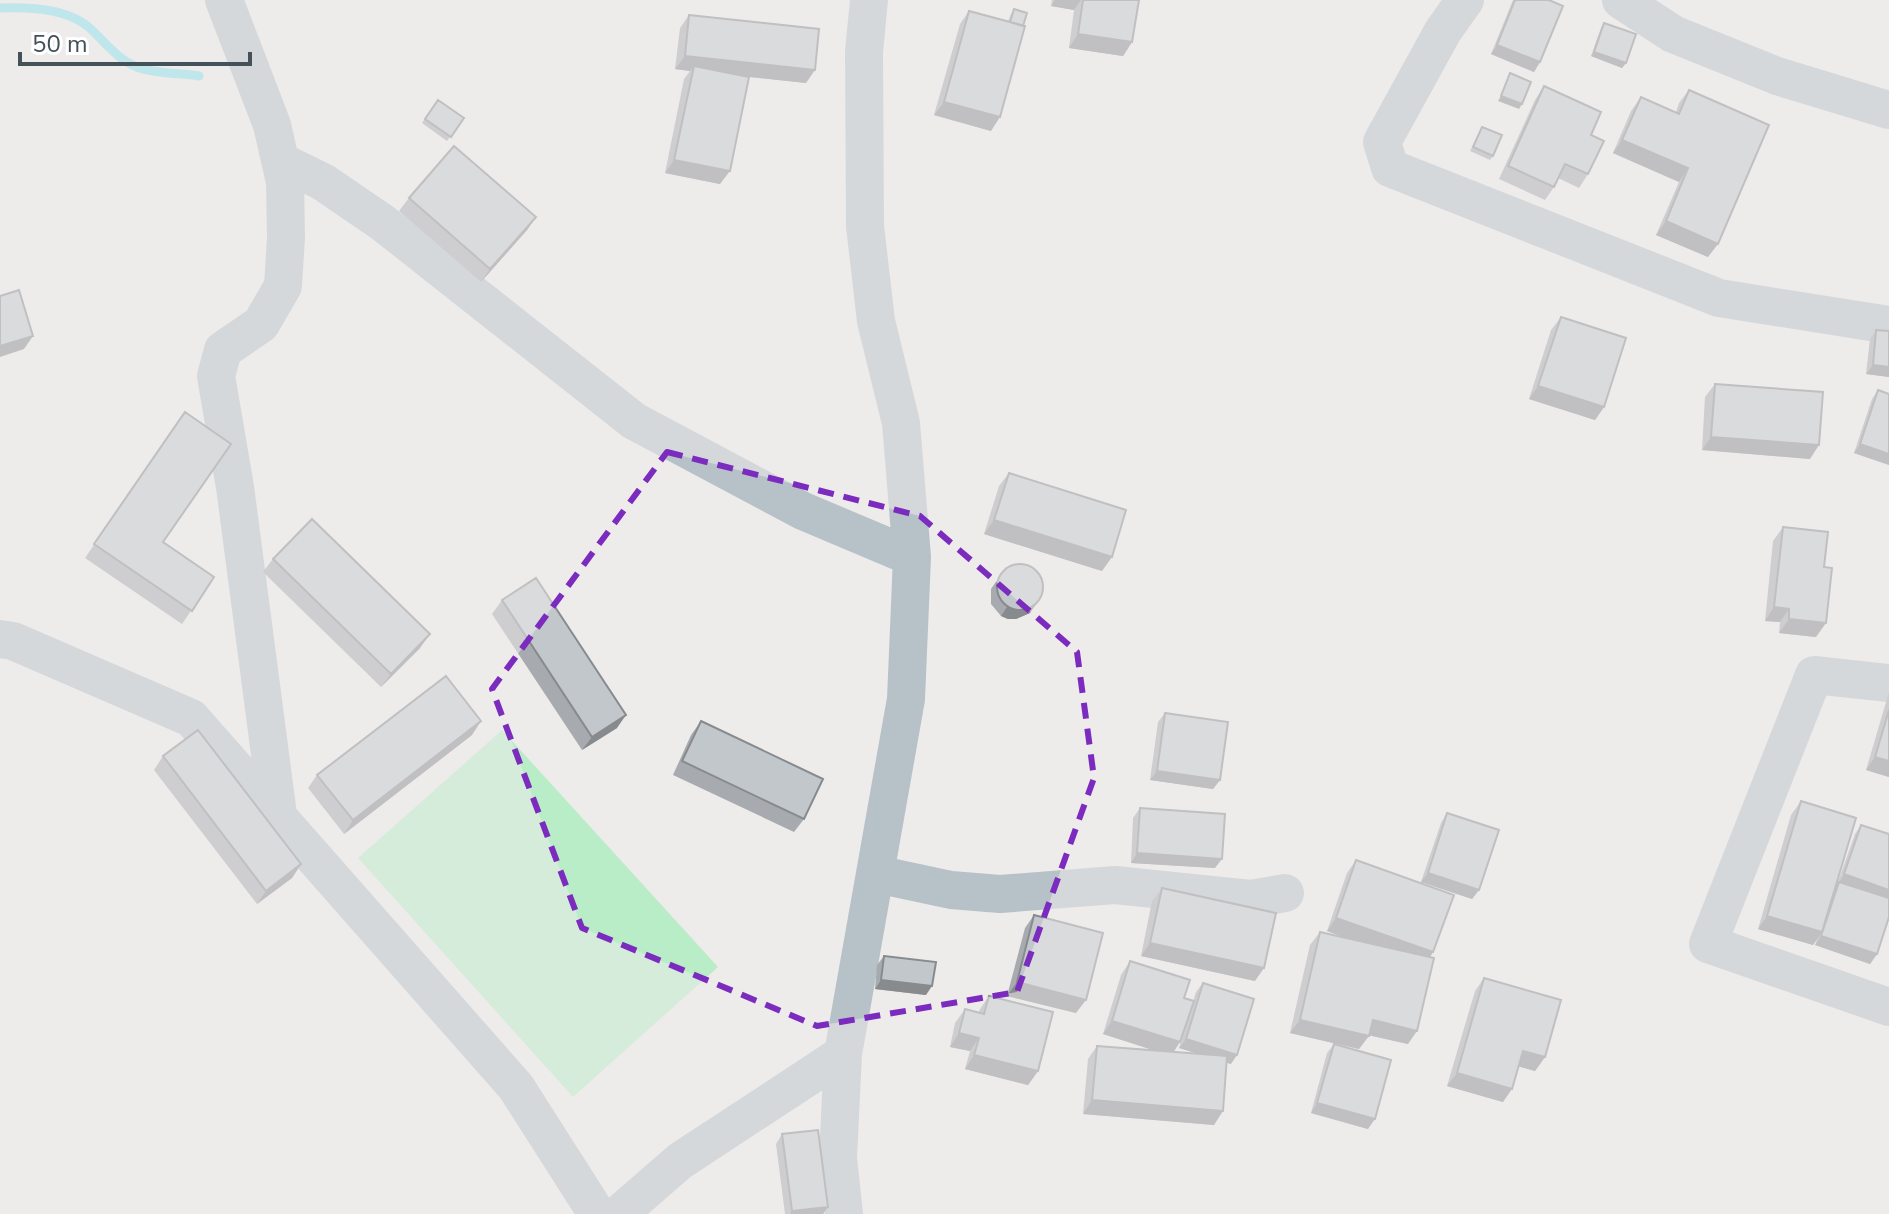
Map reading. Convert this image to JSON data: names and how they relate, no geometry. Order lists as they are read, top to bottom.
{
  "scale_bar": "50 m"
}
